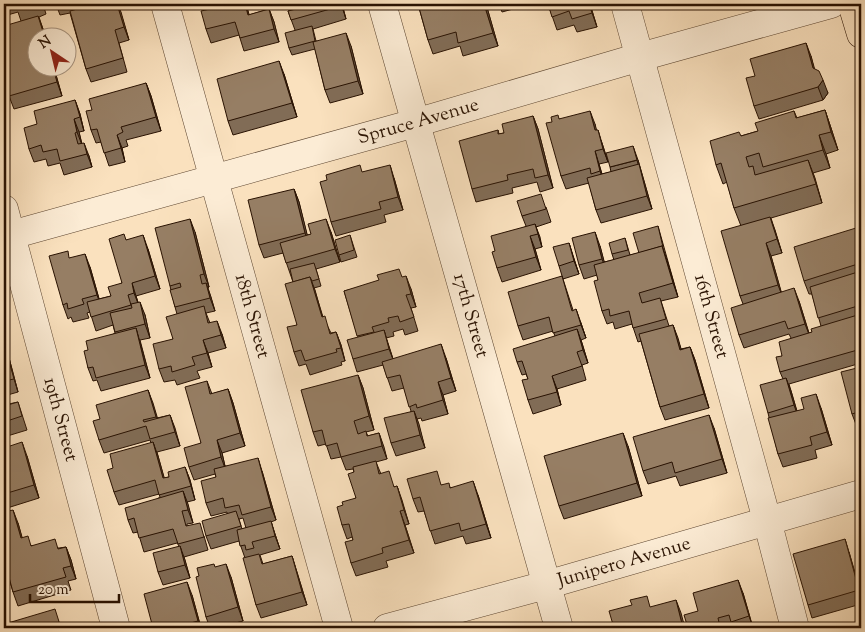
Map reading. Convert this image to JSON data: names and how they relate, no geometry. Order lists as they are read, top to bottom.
{
  "streets": {
    "street": [
      "Spruce Avenue",
      "18th Street",
      "17th Street",
      "16th Street",
      "19th Street",
      "Junipero Avenue"
    ]
  },
  "crossings": [
    ["Spruce Avenue", "18th Street"],
    ["Spruce Avenue", "17th Street"],
    ["Spruce Avenue", "16th Street"],
    ["Spruce Avenue", "19th Street"],
    ["17th Street", "Junipero Avenue"],
    ["16th Street", "Junipero Avenue"]
  ],
  "scale_bar": "20 m",
  "north": "top left"
}
